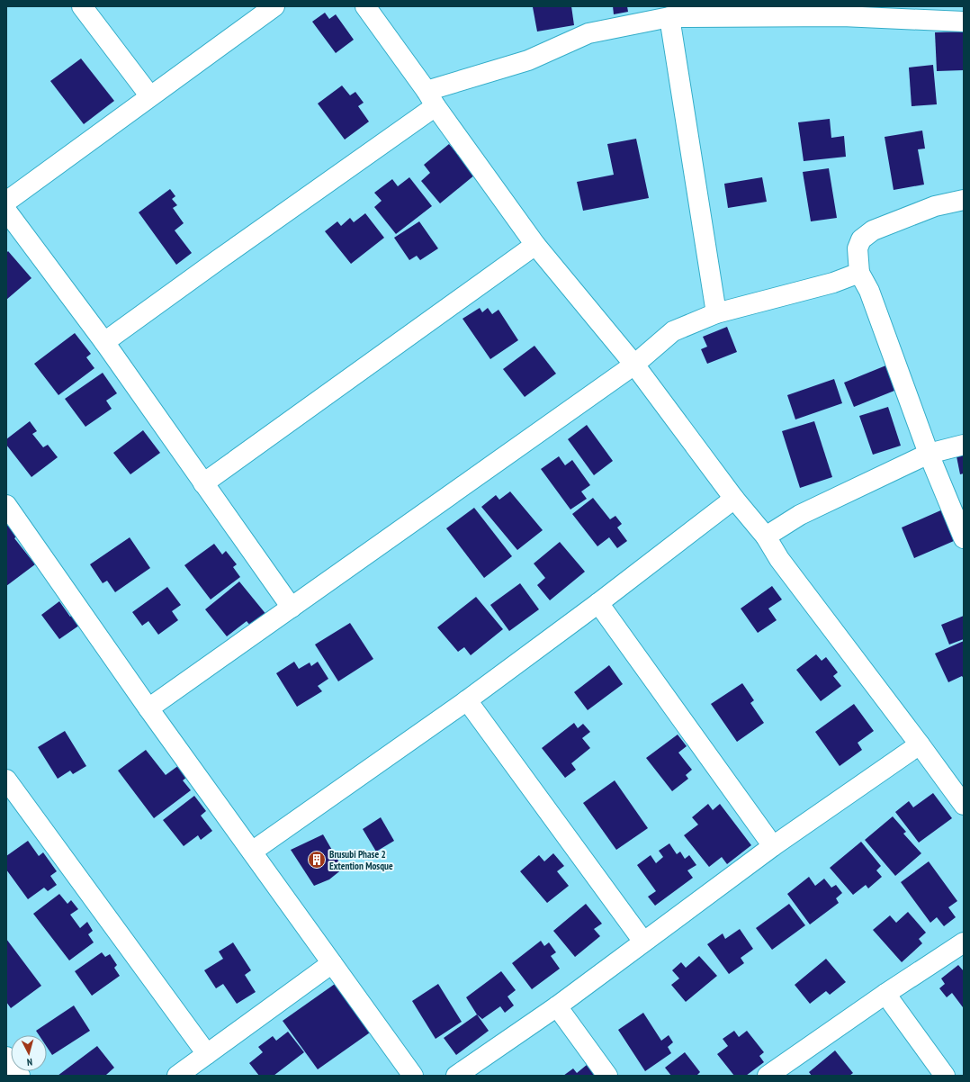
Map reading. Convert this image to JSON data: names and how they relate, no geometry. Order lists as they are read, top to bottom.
{
  "places": {
    "building": ["Brusubi Phase 2 Extention Mosque"]
  },
  "north": "bottom"
}
